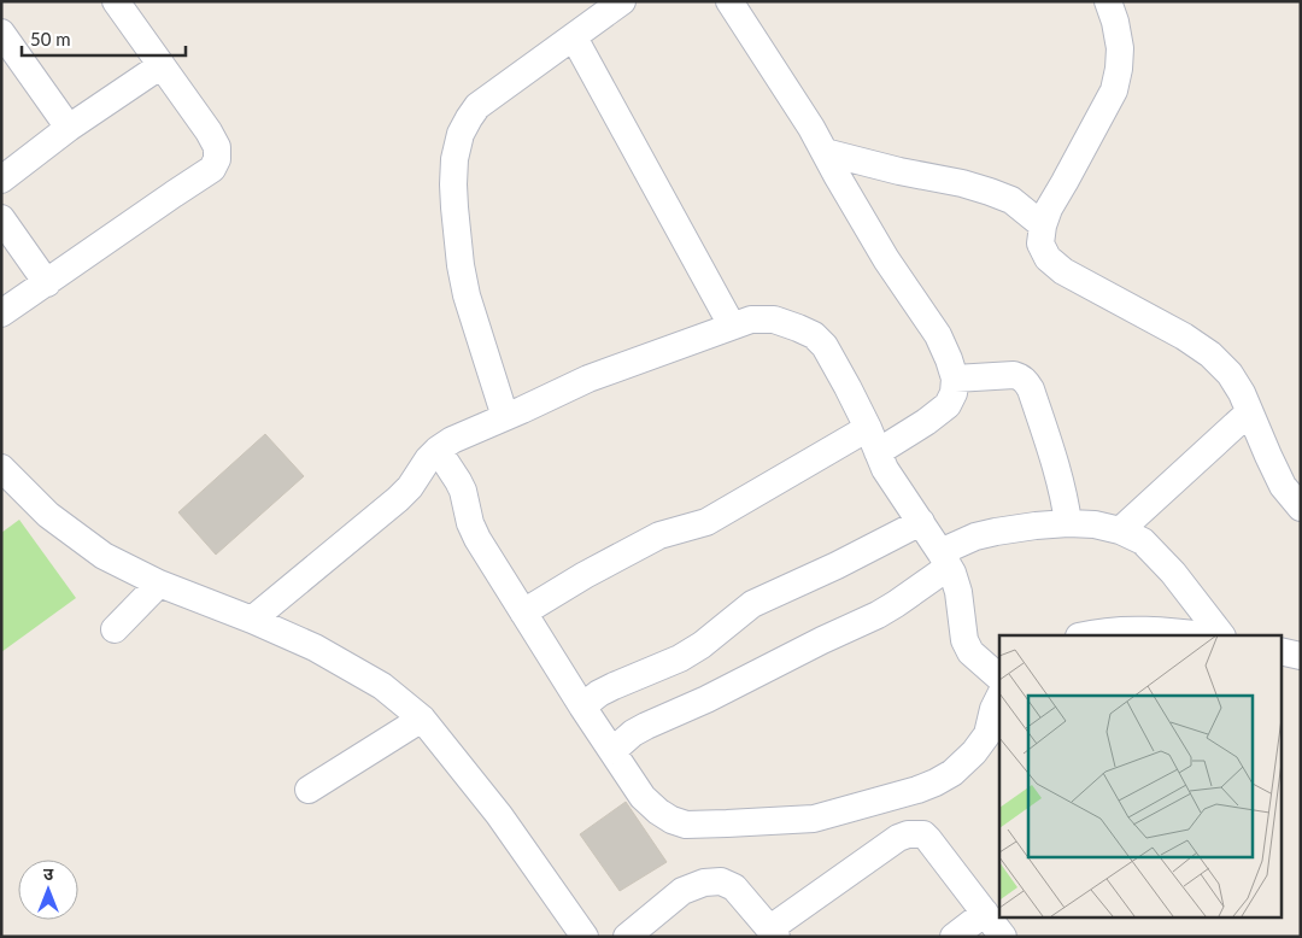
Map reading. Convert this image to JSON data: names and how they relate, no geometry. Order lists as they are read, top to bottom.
{
  "scale_bar": "50 m",
  "north": "top"
}
